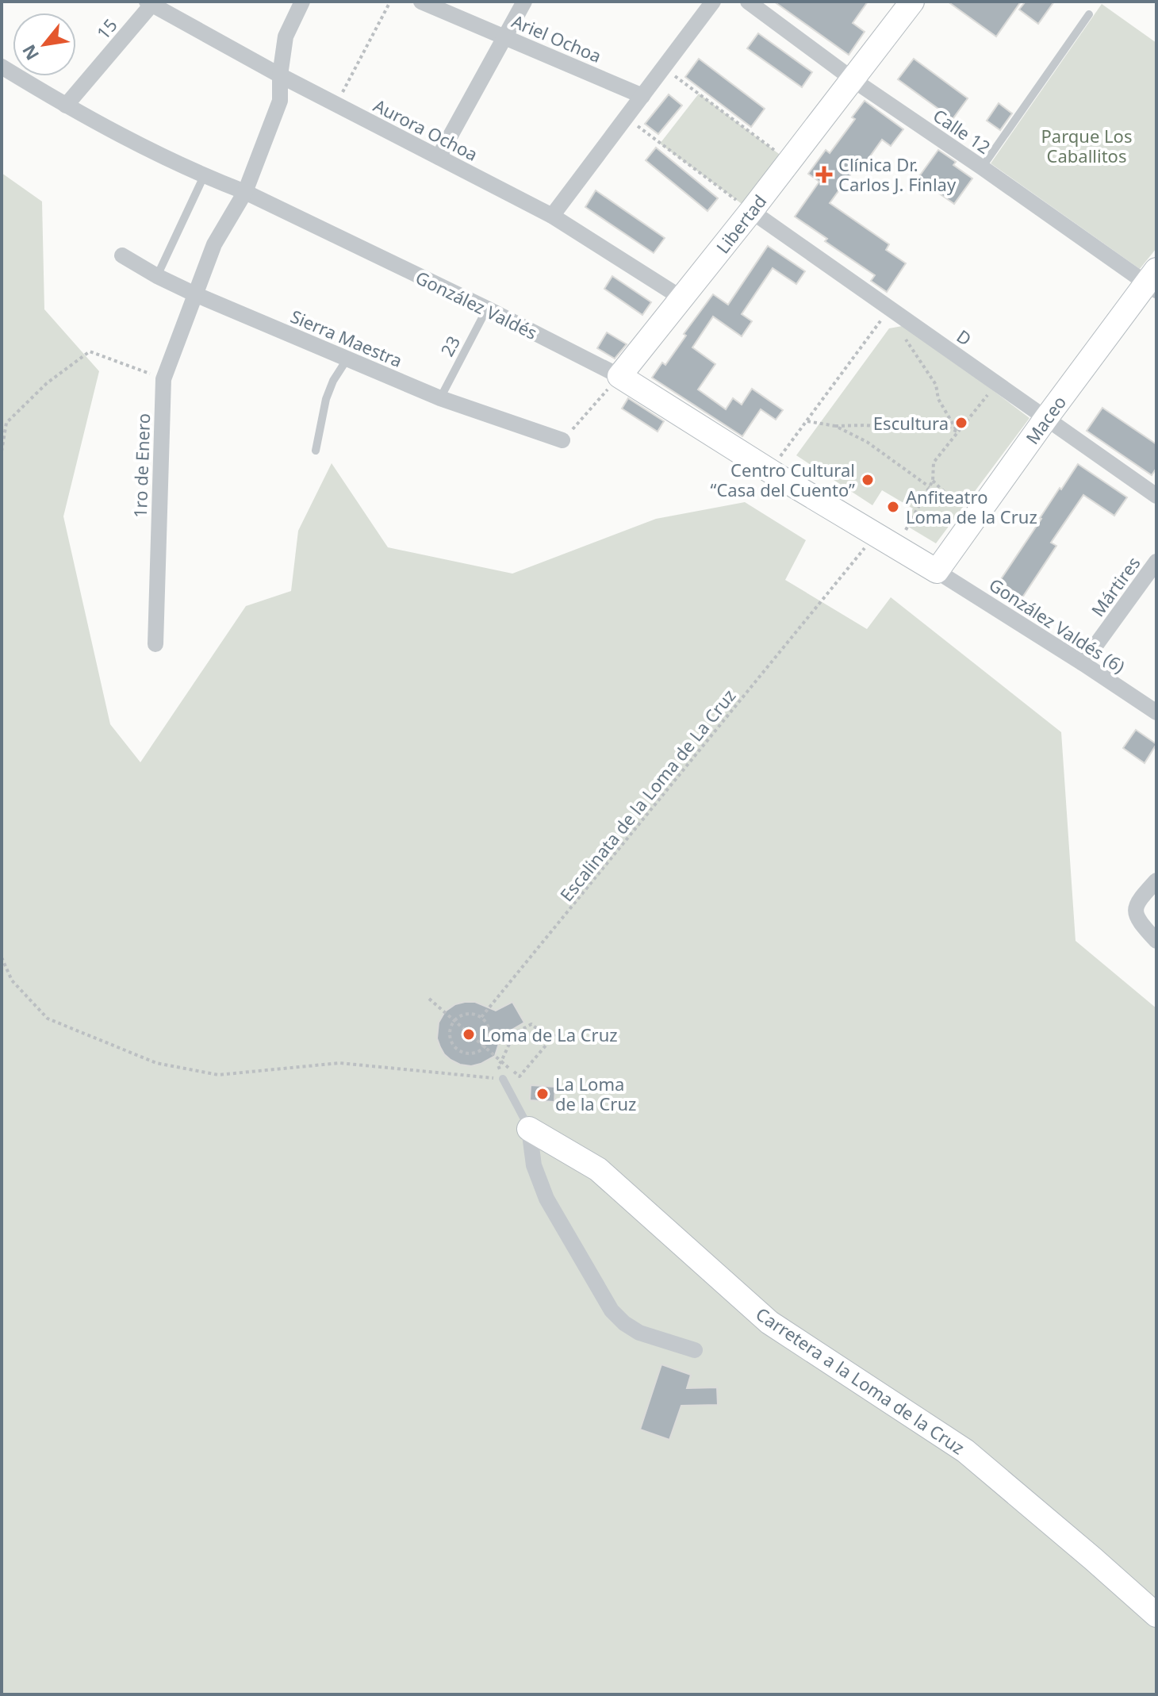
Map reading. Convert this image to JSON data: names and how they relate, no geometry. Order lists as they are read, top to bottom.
{
  "streets": {
    "street": [
      "15",
      "Ariel Ochoa",
      "Aurora Ochoa",
      "Calle 12",
      "Libertad",
      "González Valdés",
      "D",
      "Sierra Maestra",
      "Maceo",
      "1ro de Enero",
      "Mártires",
      "González Valdés (6)",
      "Carretera a la Loma de la Cruz"
    ],
    "lane": ["23"],
    "path": ["Escalinata de la Loma de La Cruz"]
  },
  "crossings": [
    ["15", "Aurora Ochoa"],
    ["15", "González Valdés"],
    ["Aurora Ochoa", "Libertad"],
    ["Aurora Ochoa", "1ro de Enero"],
    ["Calle 12", "Libertad"],
    ["Calle 12", "Maceo"],
    ["Libertad", "González Valdés"],
    ["Libertad", "D"],
    ["González Valdés", "23"],
    ["González Valdés", "Maceo"],
    ["González Valdés", "1ro de Enero"],
    ["González Valdés", "González Valdés (6)"],
    ["D", "Maceo"],
    ["Sierra Maestra", "23"],
    ["Sierra Maestra", "1ro de Enero"],
    ["Maceo", "González Valdés (6)"],
    ["Mártires", "González Valdés (6)"]
  ],
  "parks": ["Parque Los Caballitos"],
  "places": {
    "health": ["Clínica Dr. Carlos J. Finlay"],
    "other": [
      "Escultura",
      "Centro Cultural “Casa del Cuento”",
      "Anfiteatro Loma de la Cruz",
      "Loma de La Cruz",
      "La Loma de la Cruz"
    ]
  },
  "north": "bottom left"
}
